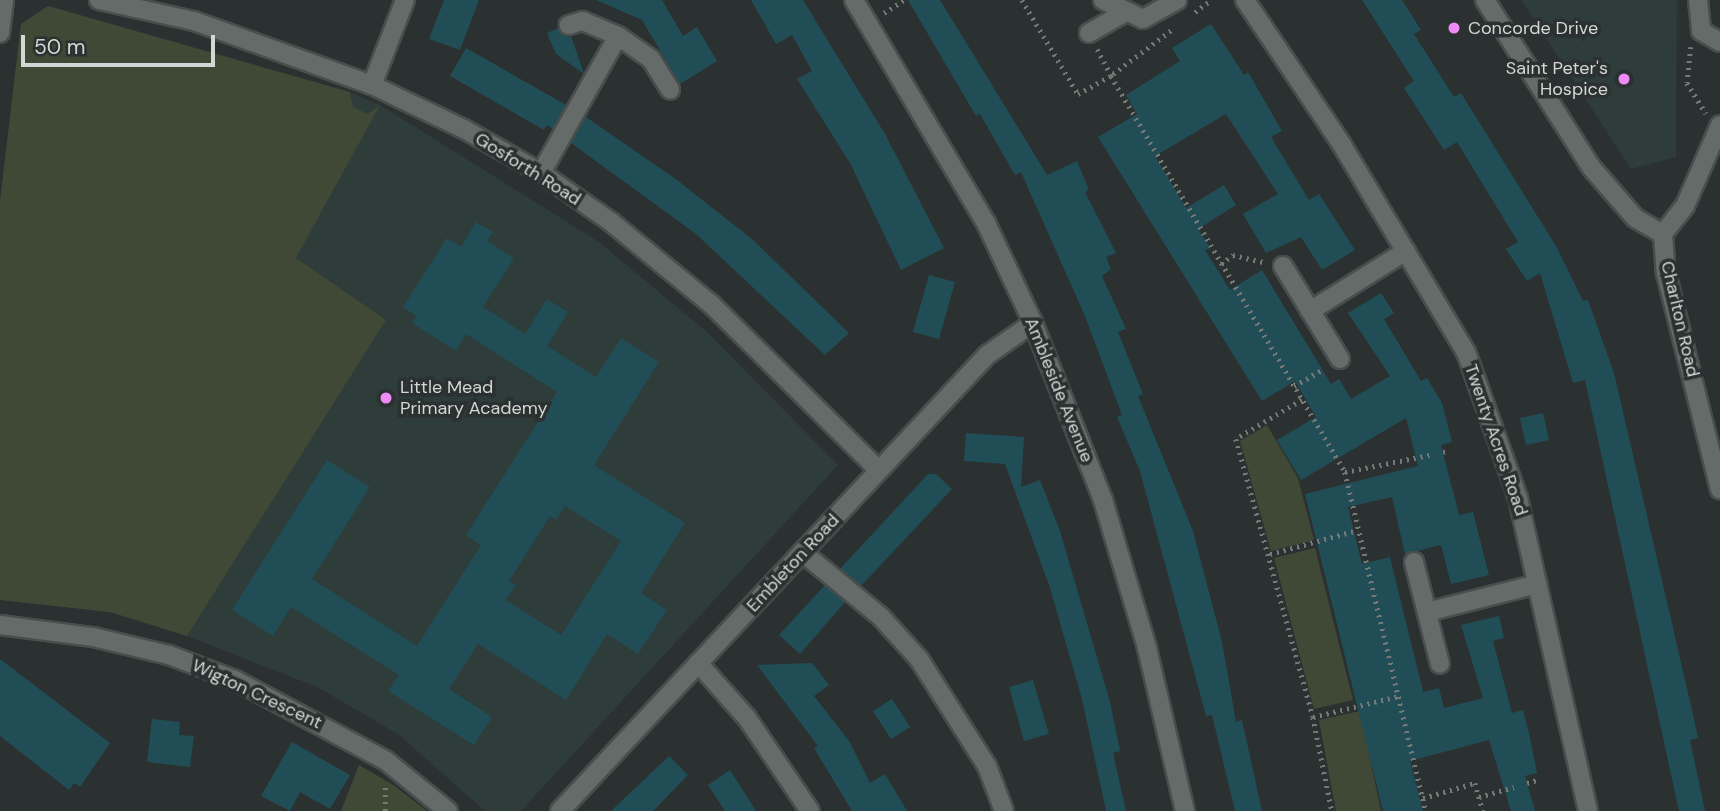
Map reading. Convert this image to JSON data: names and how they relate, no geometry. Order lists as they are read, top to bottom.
{
  "streets": {
    "street": [
      "Gosforth Road",
      "Charlton Road",
      "Ambleside Avenue",
      "Twenty Acres Road",
      "Embleton Road",
      "Wigton Crescent"
    ]
  },
  "crossings": [
    ["Gosforth Road", "Embleton Road"],
    ["Ambleside Avenue", "Embleton Road"]
  ],
  "places": ["Concorde Drive", "Saint Peter's Hospice", "Little Mead Primary Academy"],
  "scale_bar": "50 m"
}
